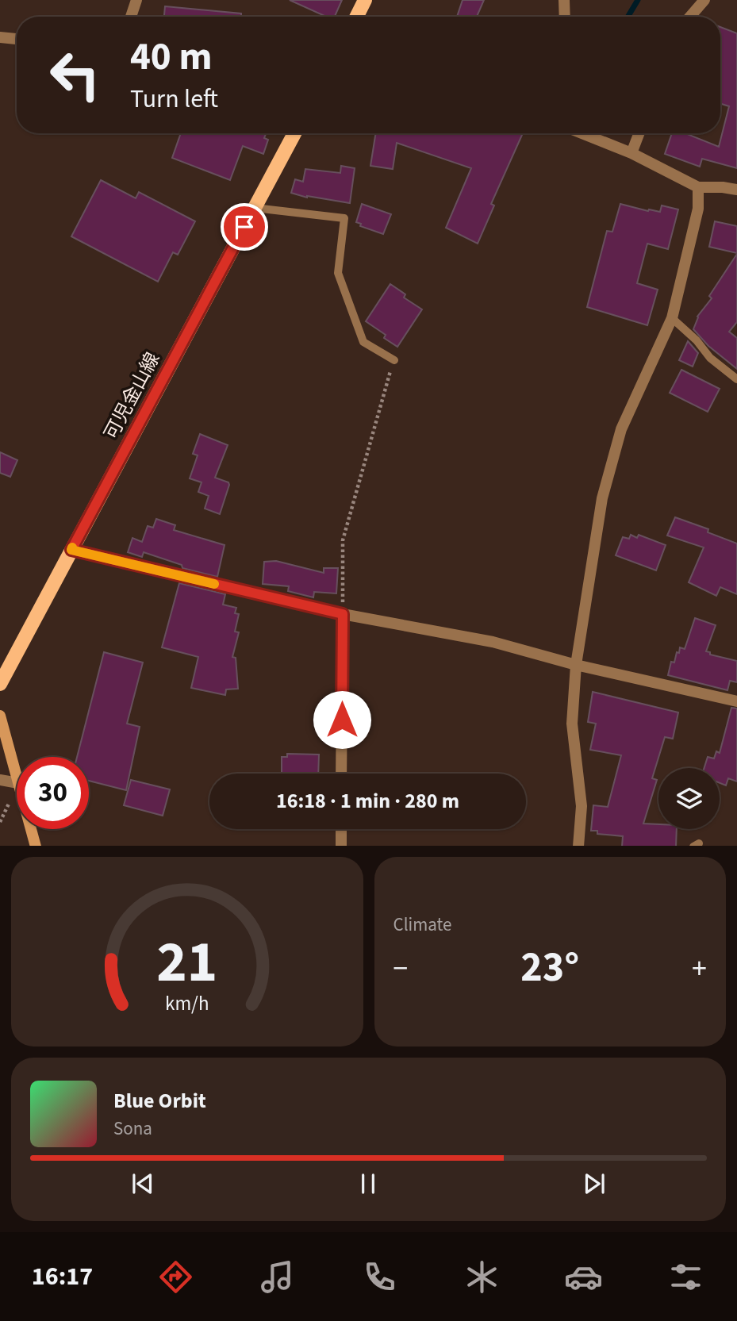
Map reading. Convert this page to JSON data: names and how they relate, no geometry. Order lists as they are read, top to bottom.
{
  "streets": {
    "main road": ["可児金山線"]
  },
  "page": {
    "turn": ["40 m", "Turn left"],
    "limit": "30",
    "trip": "16:18 · 1 min · 280 m",
    "tile": "Climate",
    "heat": ["−", "23°", "+"],
    "song": ["Blue Orbit", "Sona"],
    "tabs": "16:17",
    "gauge": ["21", "km/h"]
  }
}
